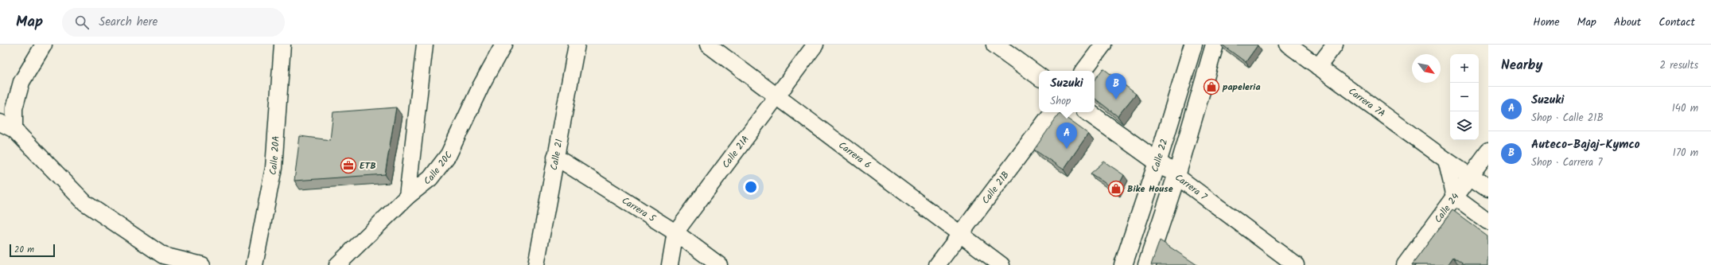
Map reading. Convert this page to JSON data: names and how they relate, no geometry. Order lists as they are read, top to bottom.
{
  "streets": {
    "main road": ["Calle 22", "Carrera 7"],
    "street": [
      "Carrera 7A",
      "Calle 21A",
      "Calle 21",
      "Carrera 6",
      "Calle 20A",
      "Calle 20C",
      "Calle 21B",
      "Calle 24",
      "Carrera 5"
    ]
  },
  "crossings": [
    ["Carrera 7A", "Calle 24"],
    ["Calle 21A", "Carrera 6"],
    ["Calle 21A", "Carrera 5"],
    ["Calle 21", "Carrera 5"],
    ["Carrera 6", "Calle 21B"],
    ["Calle 22", "Carrera 7"]
  ],
  "places": {
    "shop": ["papeleria", "Bike House"],
    "office": ["ETB"]
  },
  "scale_bar": "20 m",
  "north": "bottom right",
  "page": {
    "header": "Map",
    "search": "Search here",
    "nav": [
      "Home",
      "Map",
      "About",
      "Contact"
    ],
    "heading": ["Nearby", "2 results"],
    "map_buttons": ["+", "−"],
    "popup": ["Suzuki", "Shop"],
    "pins": ["B", "A"],
    "list": [
      {
        "mark": "A",
        "name": "Suzuki",
        "note": "Shop · Calle 21B",
        "value": "140 m"
      },
      {
        "mark": "B",
        "name": "Auteco-Bajaj-Kymco",
        "note": "Shop · Carrera 7",
        "value": "170 m"
      }
    ],
    "scale": "20 m"
  }
}
